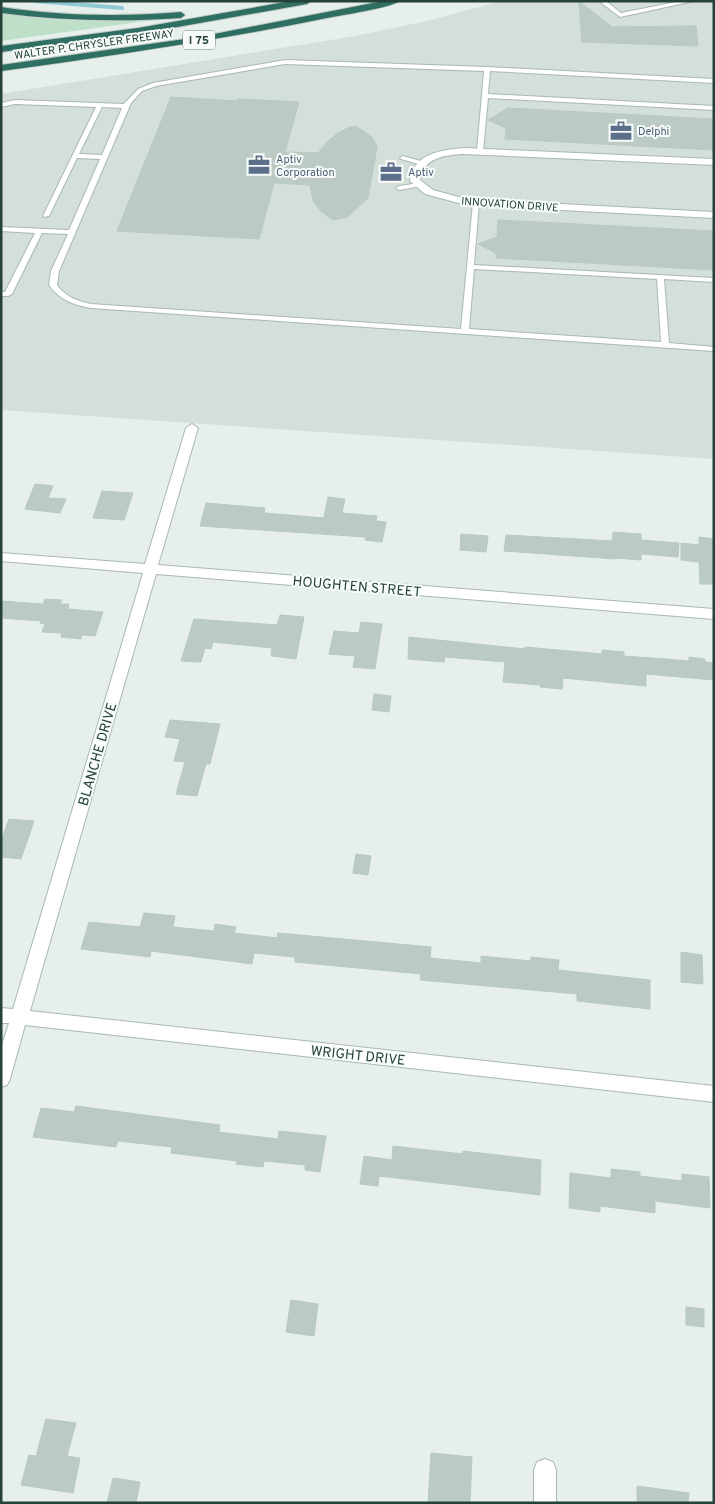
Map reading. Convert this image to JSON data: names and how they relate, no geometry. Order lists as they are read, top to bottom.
{
  "streets": {
    "highway": ["I 75", "WALTER P. CHRYSLER FREEWAY"],
    "street": [
      "INNOVATION DRIVE",
      "HOUGHTEN STREET",
      "BLANCHE DRIVE",
      "WRIGHT DRIVE"
    ]
  },
  "crossings": [
    ["HOUGHTEN STREET", "BLANCHE DRIVE"],
    ["BLANCHE DRIVE", "WRIGHT DRIVE"]
  ],
  "places": {
    "office": ["Delphi", "Aptiv Corporation", "Aptiv"]
  }
}
